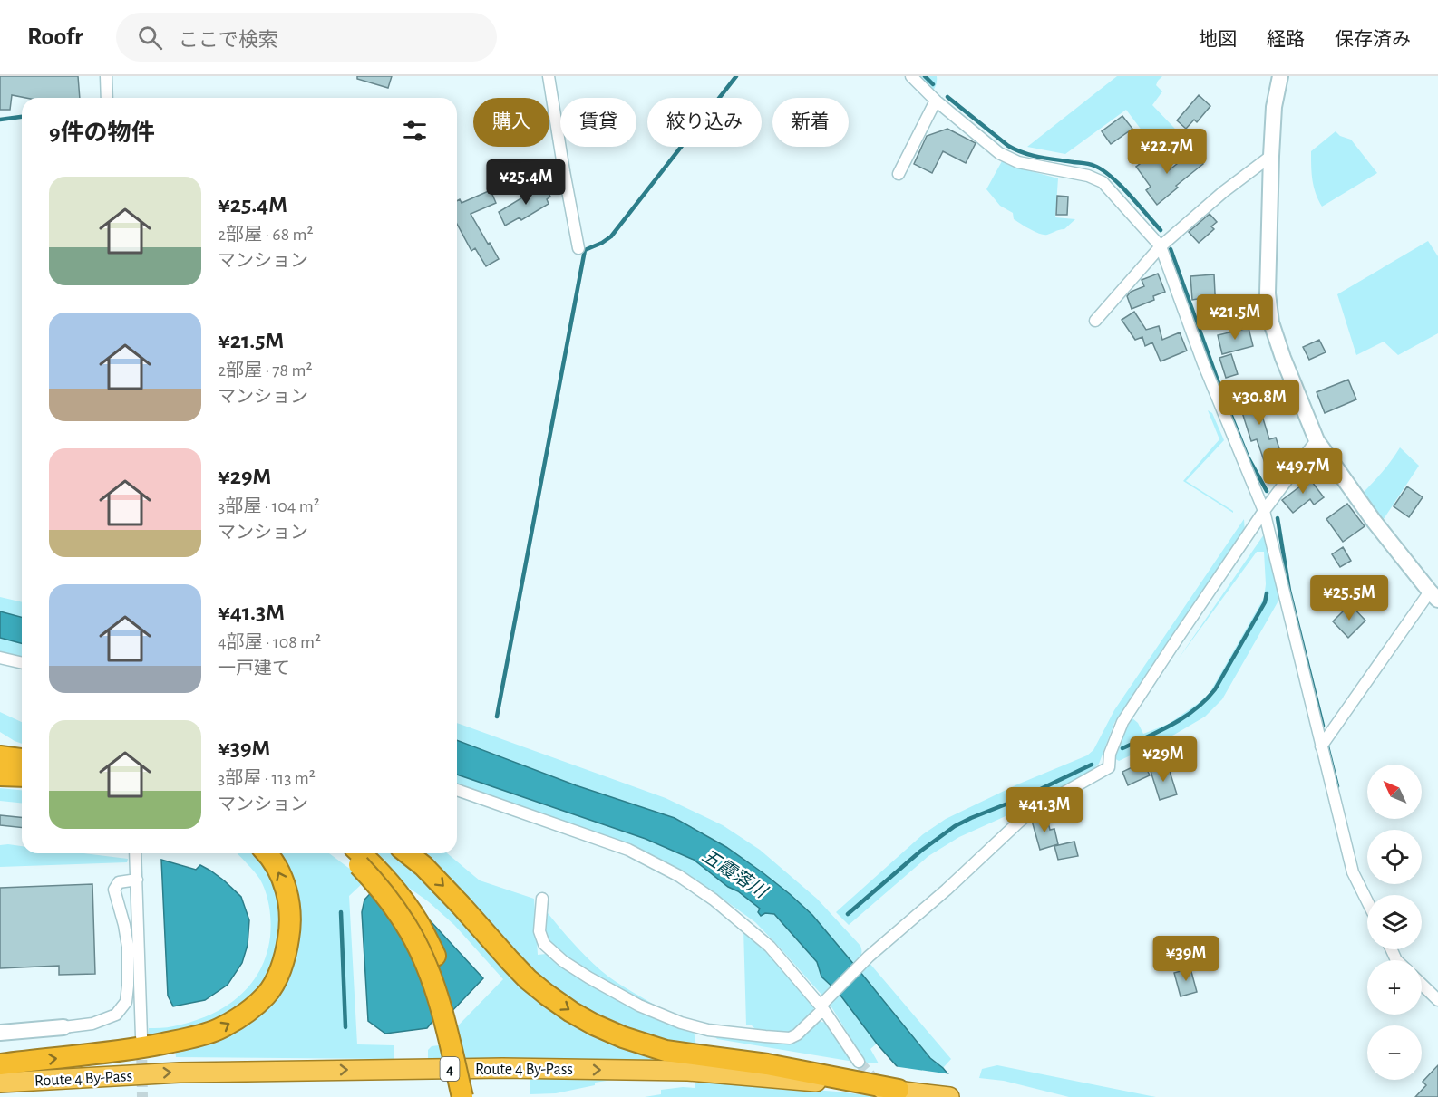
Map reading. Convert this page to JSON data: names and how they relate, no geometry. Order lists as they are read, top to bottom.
{
  "streets": {
    "highway": ["4", "Route 4 By-Pass"]
  },
  "one_way": ["Route 4 By-Pass"],
  "water": ["五霞落川"],
  "north": "top left",
  "page": {
    "header": "Roofr",
    "search": "ここで検索",
    "nav": ["地図", "経路", "保存済み"],
    "chip": [
      "購入",
      "賃貸",
      "絞り込み",
      "新着"
    ],
    "heading": "9件の物件",
    "price": [
      "¥22.7M",
      "¥25.4M",
      "¥21.5M",
      "¥30.8M",
      "¥49.7M",
      "¥25.5M",
      "¥29M",
      "¥41.3M",
      "¥39M"
    ],
    "list": [
      {
        "name": "¥25.4M",
        "note": "2部屋 · 68 m² · マンション"
      },
      {
        "name": "¥21.5M",
        "note": "2部屋 · 78 m² · マンション"
      },
      {
        "name": "¥29M",
        "note": "3部屋 · 104 m² · マンション"
      },
      {
        "name": "¥41.3M",
        "note": "4部屋 · 108 m² · 一戸建て"
      },
      {
        "name": "¥39M",
        "note": "3部屋 · 113 m² · マンション"
      }
    ],
    "map_buttons": ["+", "−"]
  }
}
